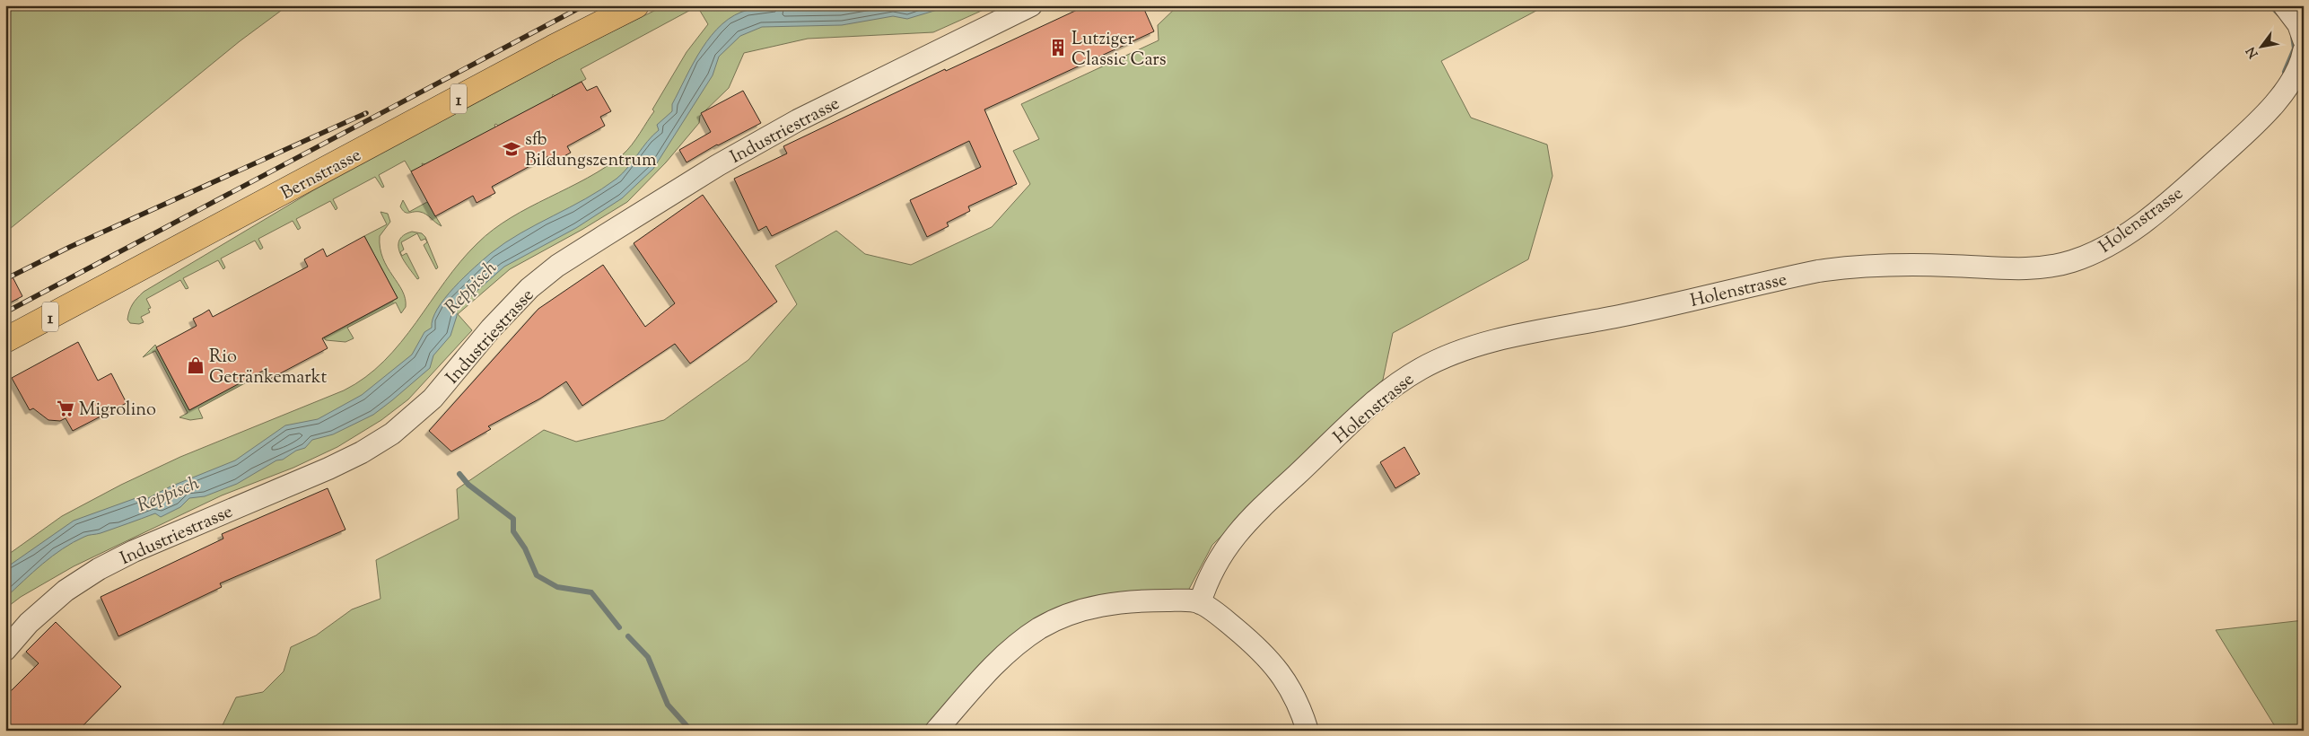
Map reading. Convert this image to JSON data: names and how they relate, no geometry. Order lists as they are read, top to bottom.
{
  "streets": {
    "main road": ["1", "Bernstrasse"],
    "street": ["Industriestrasse", "Holenstrasse"]
  },
  "water": ["Reppisch"],
  "places": {
    "building": ["Lutziger Classic Cars"],
    "school or university": ["sfb Bildungszentrum"],
    "shop": ["Rio Getränkemarkt"],
    "supermarket": ["Migrolino"]
  },
  "north": "bottom left"
}
